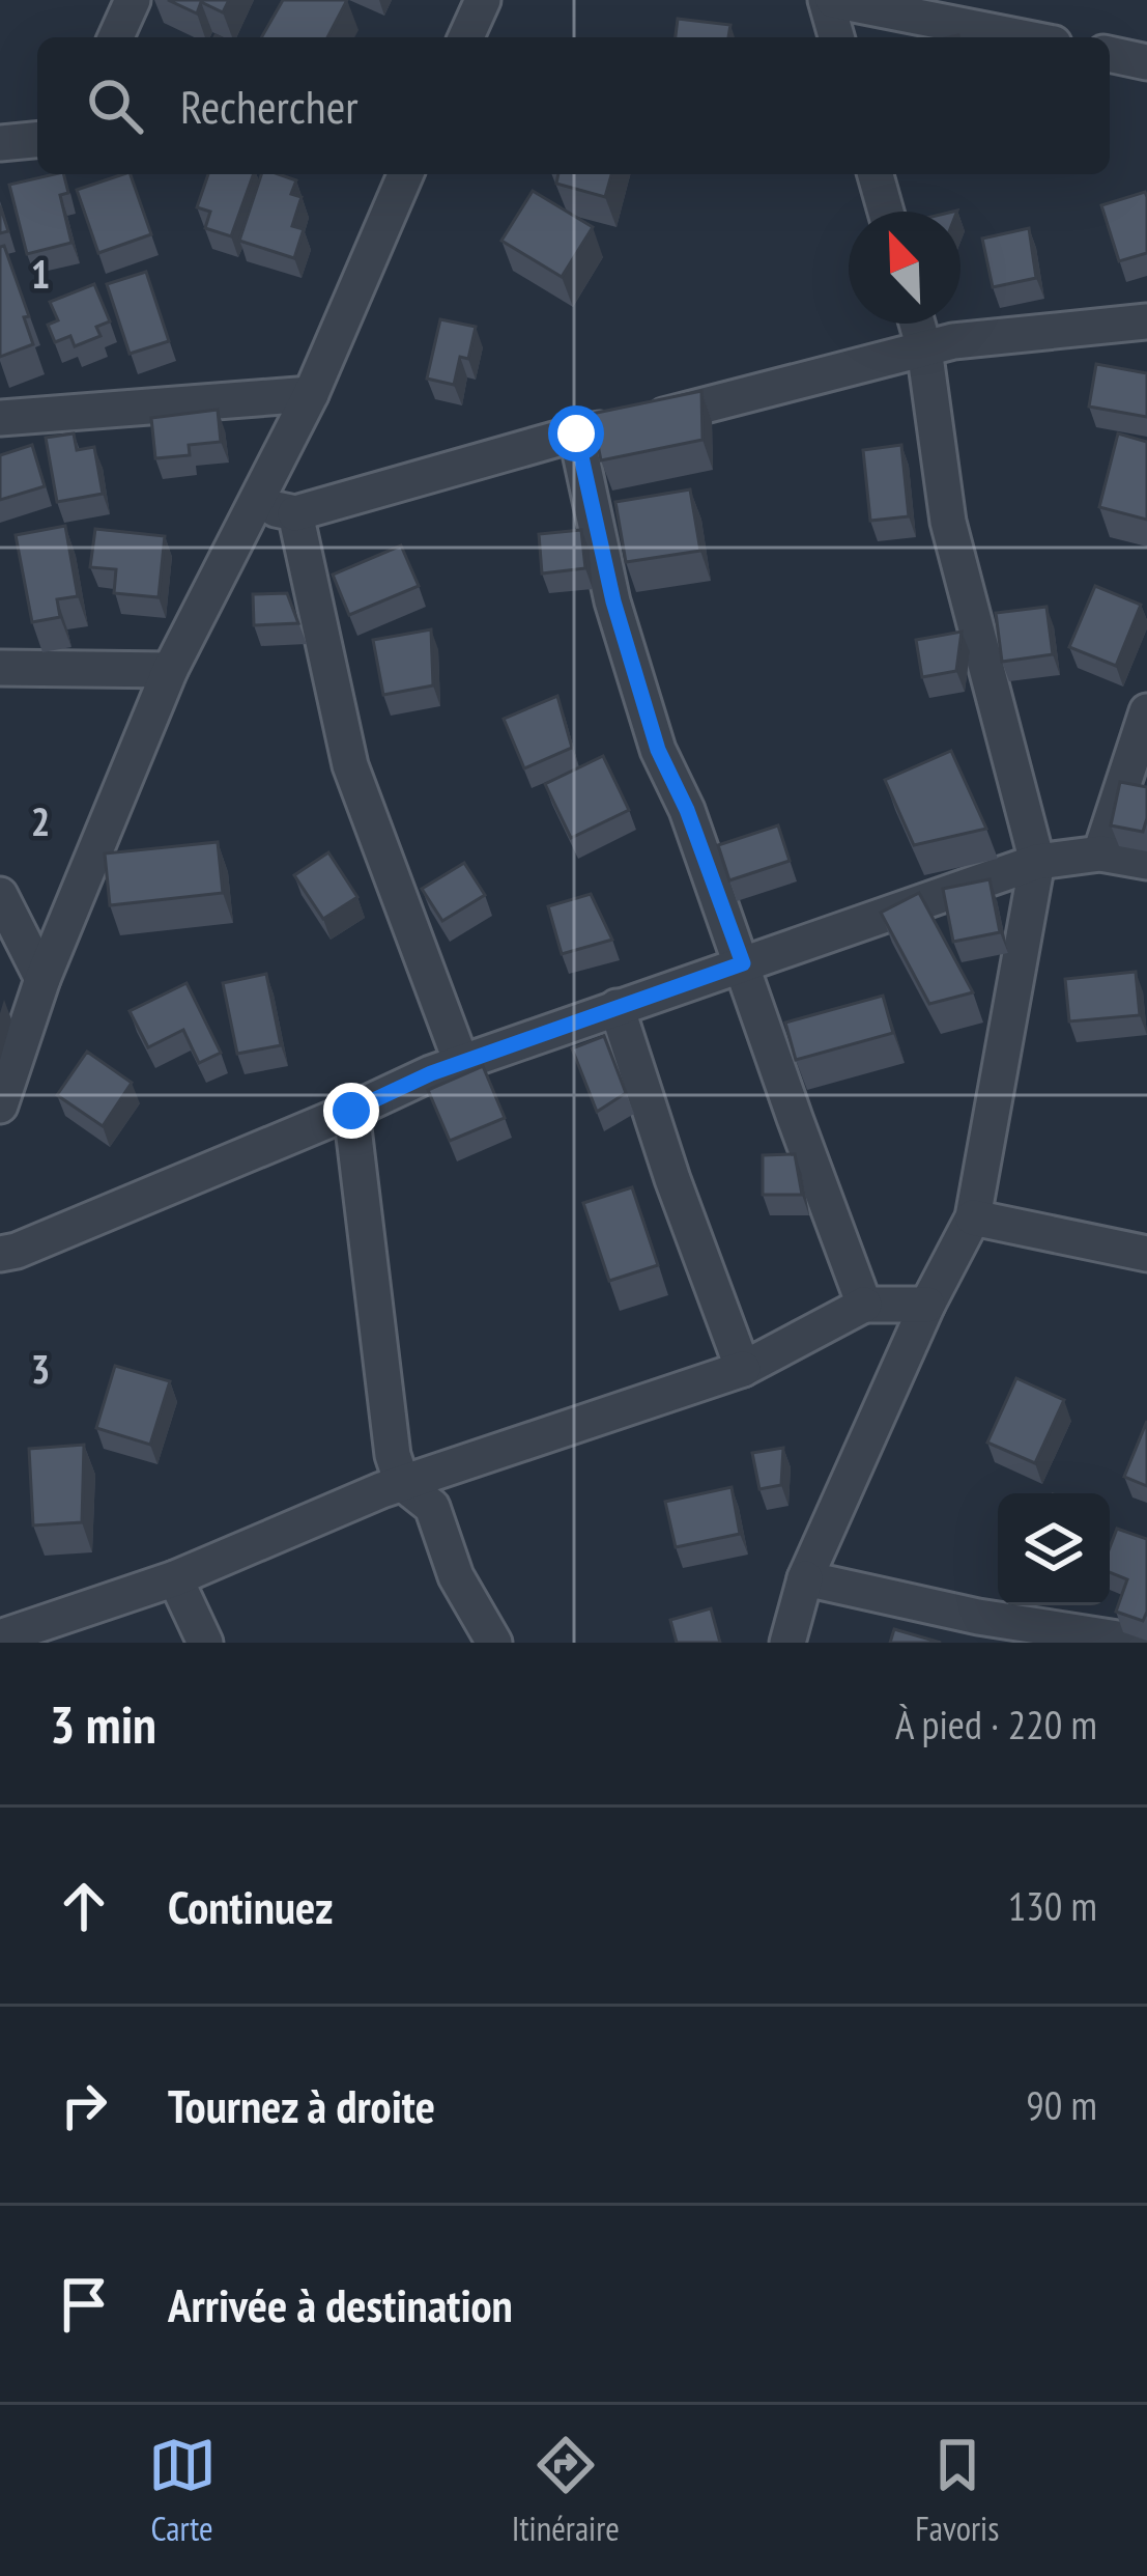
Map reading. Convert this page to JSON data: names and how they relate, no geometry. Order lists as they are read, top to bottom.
{
  "north": "top left",
  "page": {
    "search": "Rechercher",
    "heading": ["3 min", "À pied · 220 m"],
    "list": [
      ["Continuez", "130 m"],
      ["Tournez à droite", "90 m"],
      "Arrivée à destination"
    ],
    "nav": ["Carte", "Itinéraire", "Favoris"]
  },
  "grid": {
    "rows": ["1", "2", "3"]
  }
}
